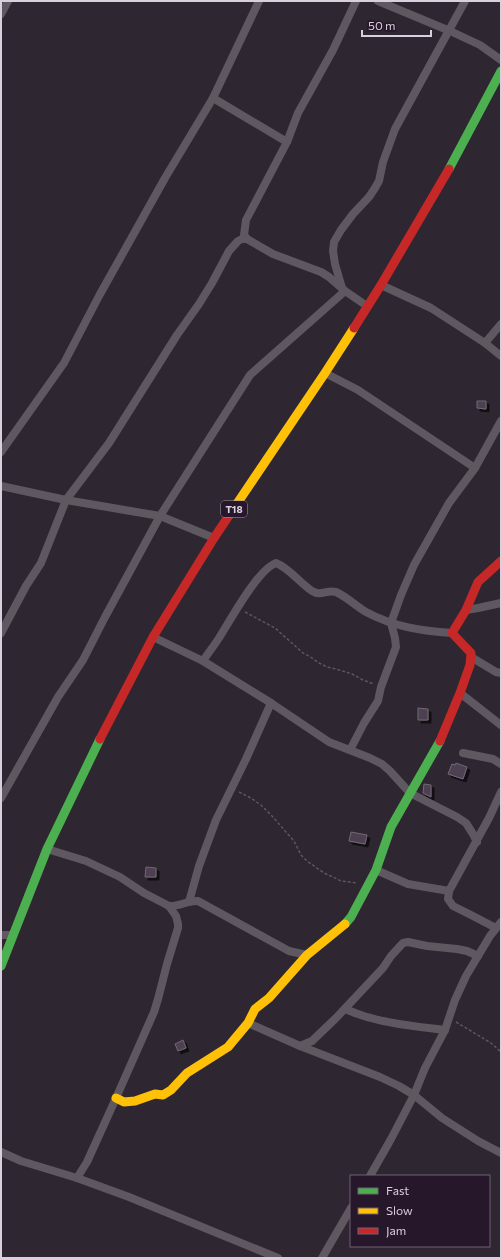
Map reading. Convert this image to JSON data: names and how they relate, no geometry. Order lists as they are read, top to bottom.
{
  "streets": {
    "main road": ["T18"]
  },
  "legend": ["Fast", "Slow", "Jam"],
  "scale_bar": "50 m"
}
